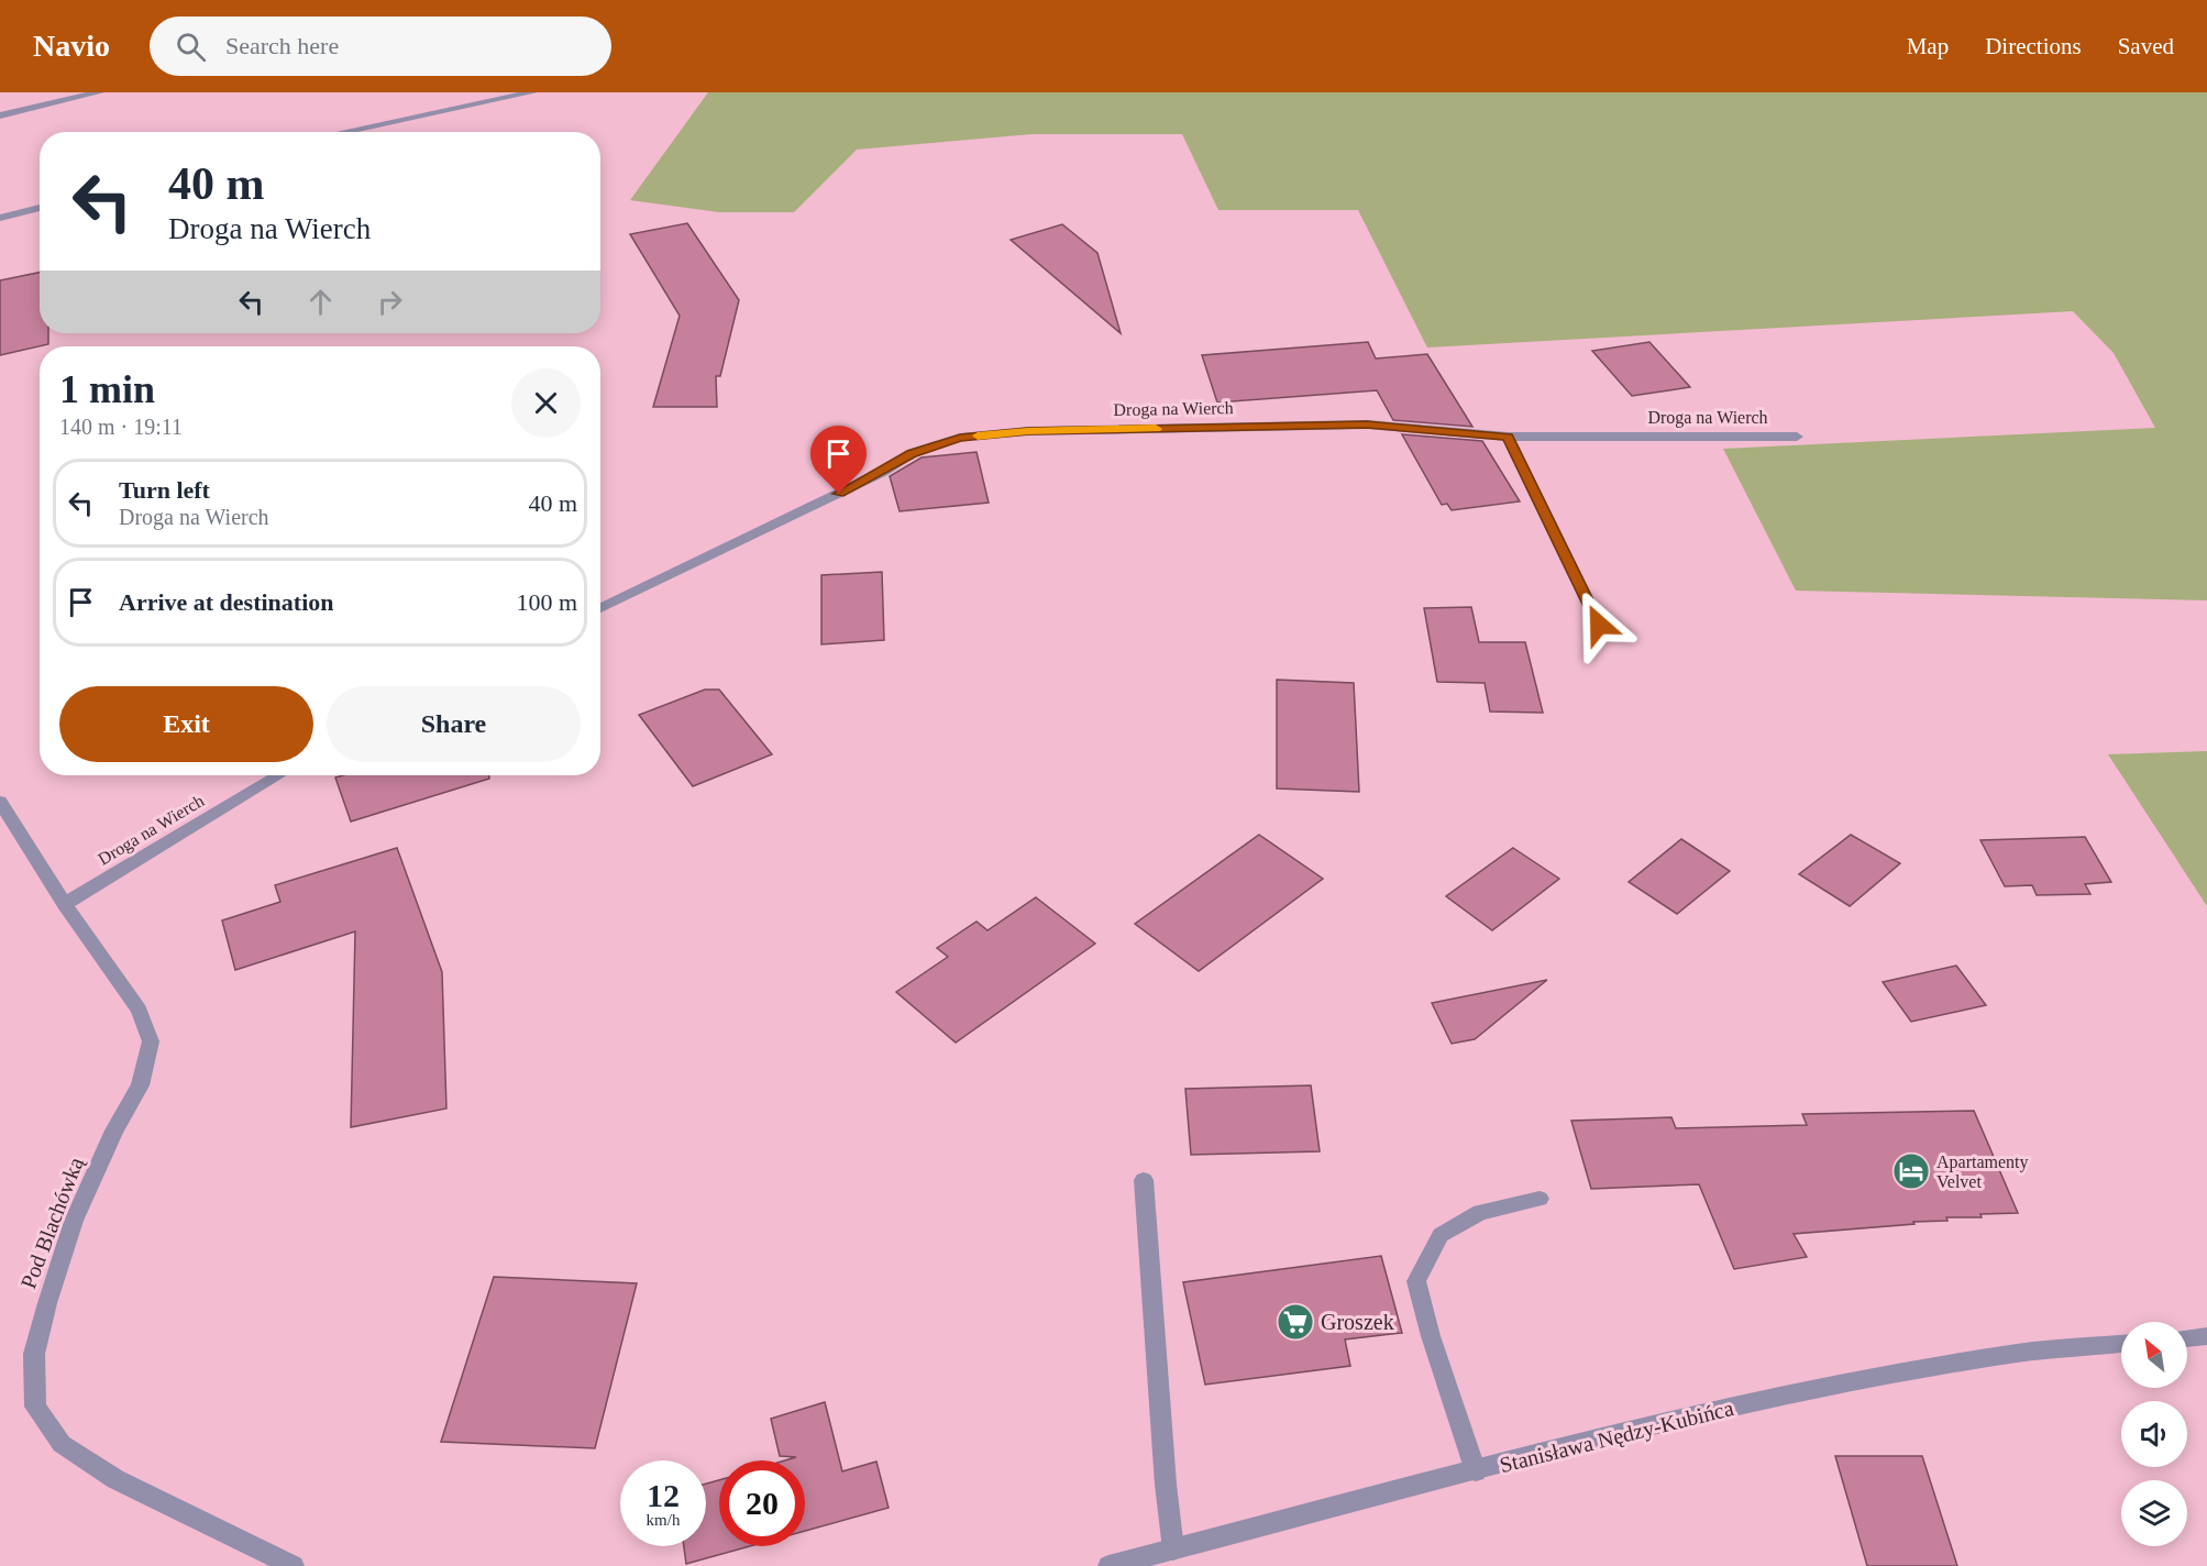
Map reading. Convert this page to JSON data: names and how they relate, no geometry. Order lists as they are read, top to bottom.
{
  "streets": {
    "street": ["Droga na Wierch", "Pod Blachówką", "Stanisława Nędzy-Kubińca"]
  },
  "crossings": [
    ["Droga na Wierch", "Pod Blachówką"]
  ],
  "places": {
    "hotel": ["Apartamenty Velvet"],
    "supermarket": ["Groszek"]
  },
  "north": "top left",
  "page": {
    "header": "Navio",
    "search": "Search here",
    "nav": ["Map", "Directions", "Saved"],
    "turn": ["40 m", "Droga na Wierch"],
    "heading": ["1 min", "140 m · 19:11"],
    "list": [
      {
        "name": "Turn left",
        "note": "Droga na Wierch",
        "value": "40 m"
      },
      {
        "name": "Arrive at destination",
        "value": "100 m"
      }
    ],
    "buttons": ["Exit", "Share"],
    "speed": "12 km/h",
    "limit": "20"
  }
}
